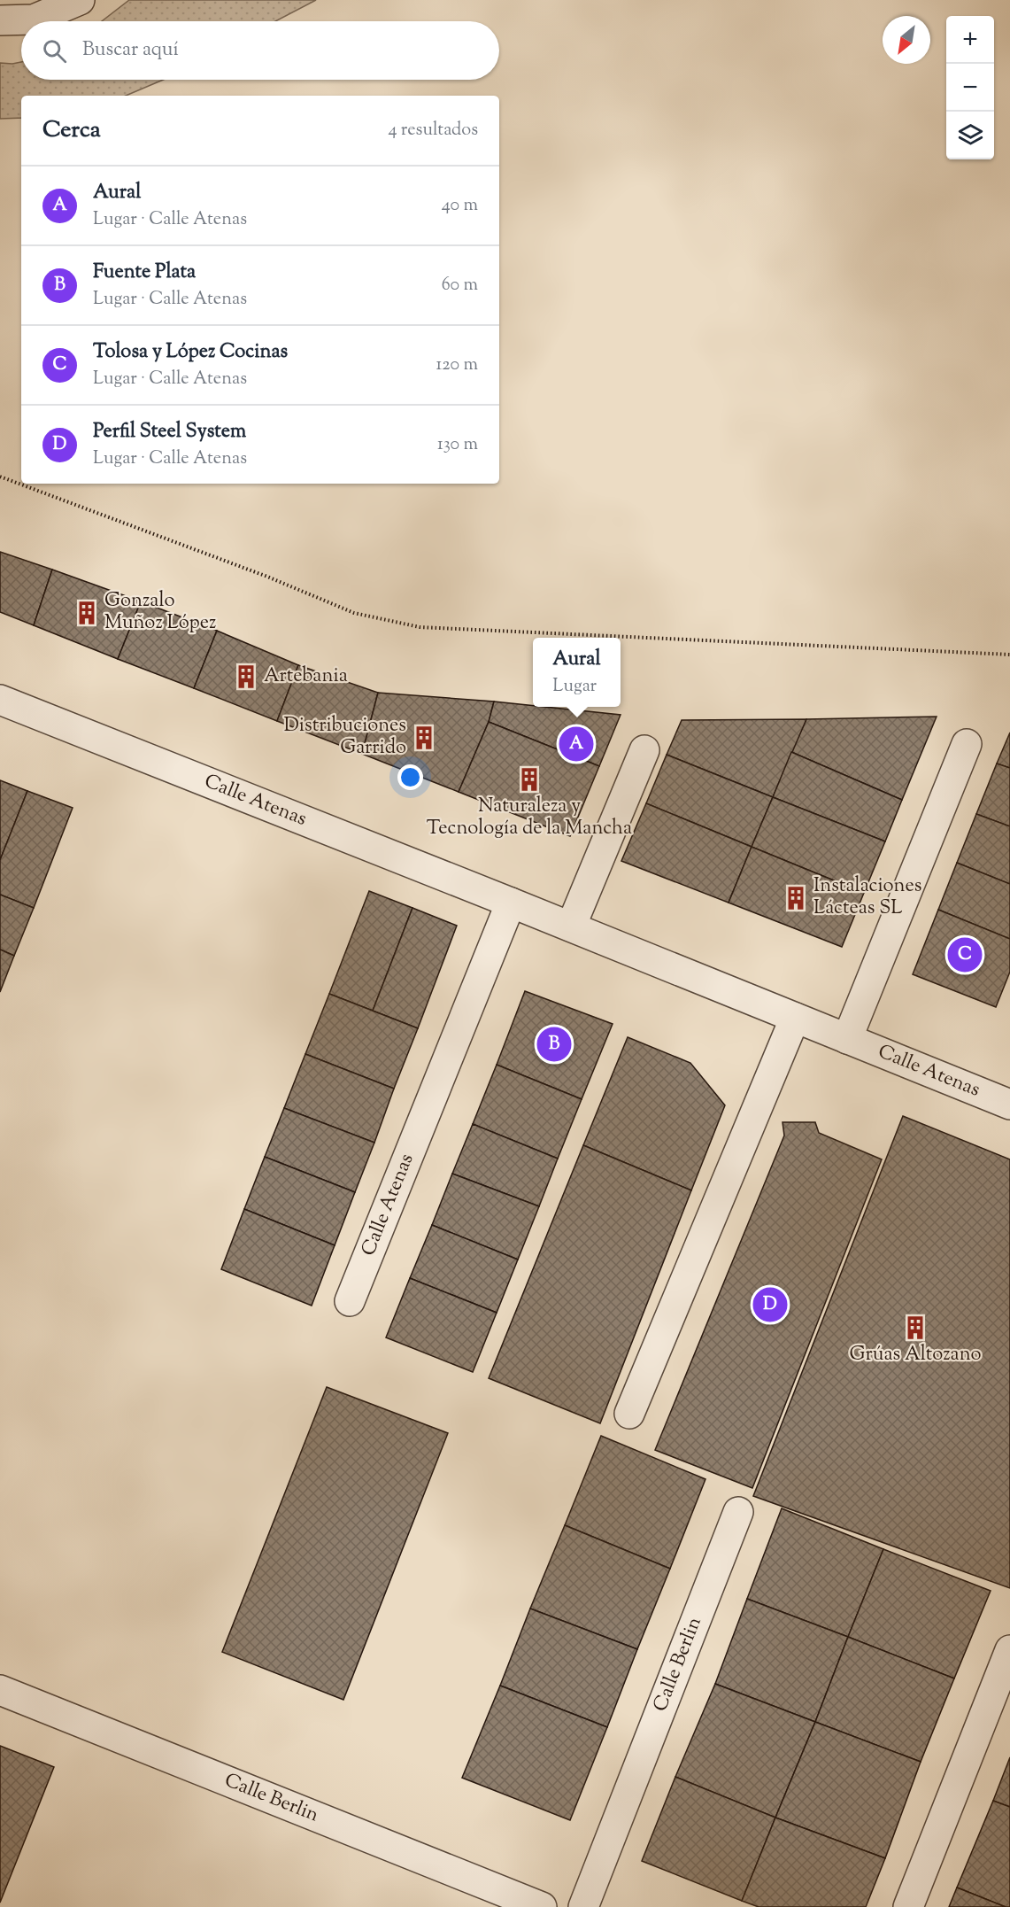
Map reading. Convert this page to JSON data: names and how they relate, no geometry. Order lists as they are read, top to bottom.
{
  "streets": {
    "street": ["Calle Atenas", "Calle Berlin"]
  },
  "places": {
    "building": [
      "Gonzalo Muñoz López",
      "Artebania",
      "Distribuciones Garrido",
      "Naturaleza y Tecnología de la Mancha",
      "Instalaciones Lácteas SL",
      "Grúas Altozano"
    ]
  },
  "north": "bottom left",
  "page": {
    "map_buttons": ["+", "−"],
    "search": "Buscar aquí",
    "heading": ["Cerca", "4 resultados"],
    "list": [
      {
        "mark": "A",
        "name": "Aural",
        "note": "Lugar · Calle Atenas",
        "value": "40 m"
      },
      {
        "mark": "B",
        "name": "Fuente Plata",
        "note": "Lugar · Calle Atenas",
        "value": "60 m"
      },
      {
        "mark": "C",
        "name": "Tolosa y López Cocinas",
        "note": "Lugar · Calle Atenas",
        "value": "120 m"
      },
      {
        "mark": "D",
        "name": "Perfil Steel System",
        "note": "Lugar · Calle Atenas",
        "value": "130 m"
      }
    ],
    "popup": ["Aural", "Lugar"],
    "pins": [
      "A",
      "C",
      "B",
      "D"
    ]
  }
}
